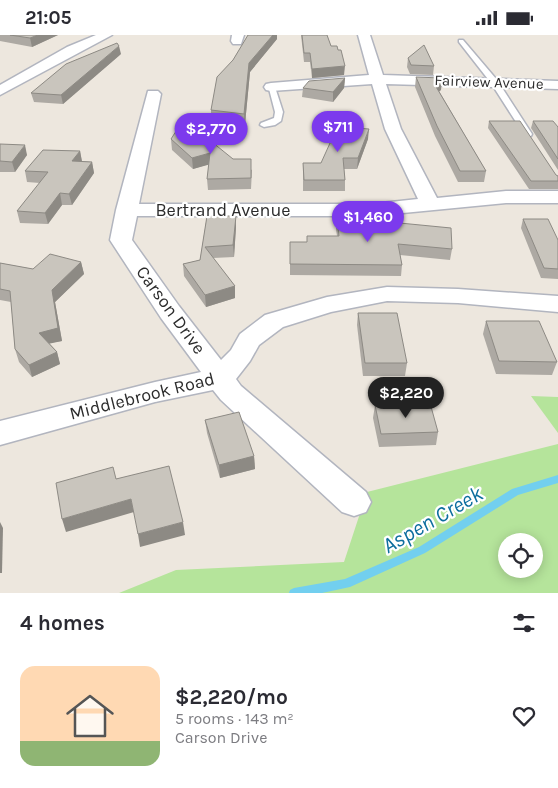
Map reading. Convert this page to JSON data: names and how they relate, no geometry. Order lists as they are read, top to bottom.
{
  "streets": {
    "street": [
      "Fairview Avenue",
      "Bertrand Avenue",
      "Carson Drive",
      "Middlebrook Road"
    ]
  },
  "crossings": [
    ["Bertrand Avenue", "Carson Drive"],
    ["Carson Drive", "Middlebrook Road"]
  ],
  "water": ["Aspen Creek"],
  "page": {
    "status": "21:05",
    "price": [
      "$711",
      "$2,770",
      "$1,460",
      "$2,220"
    ],
    "heading": "4 homes",
    "list": [
      {
        "name": "$2,220/mo",
        "note": "5 rooms · 143 m² · Carson Drive"
      }
    ]
  }
}
